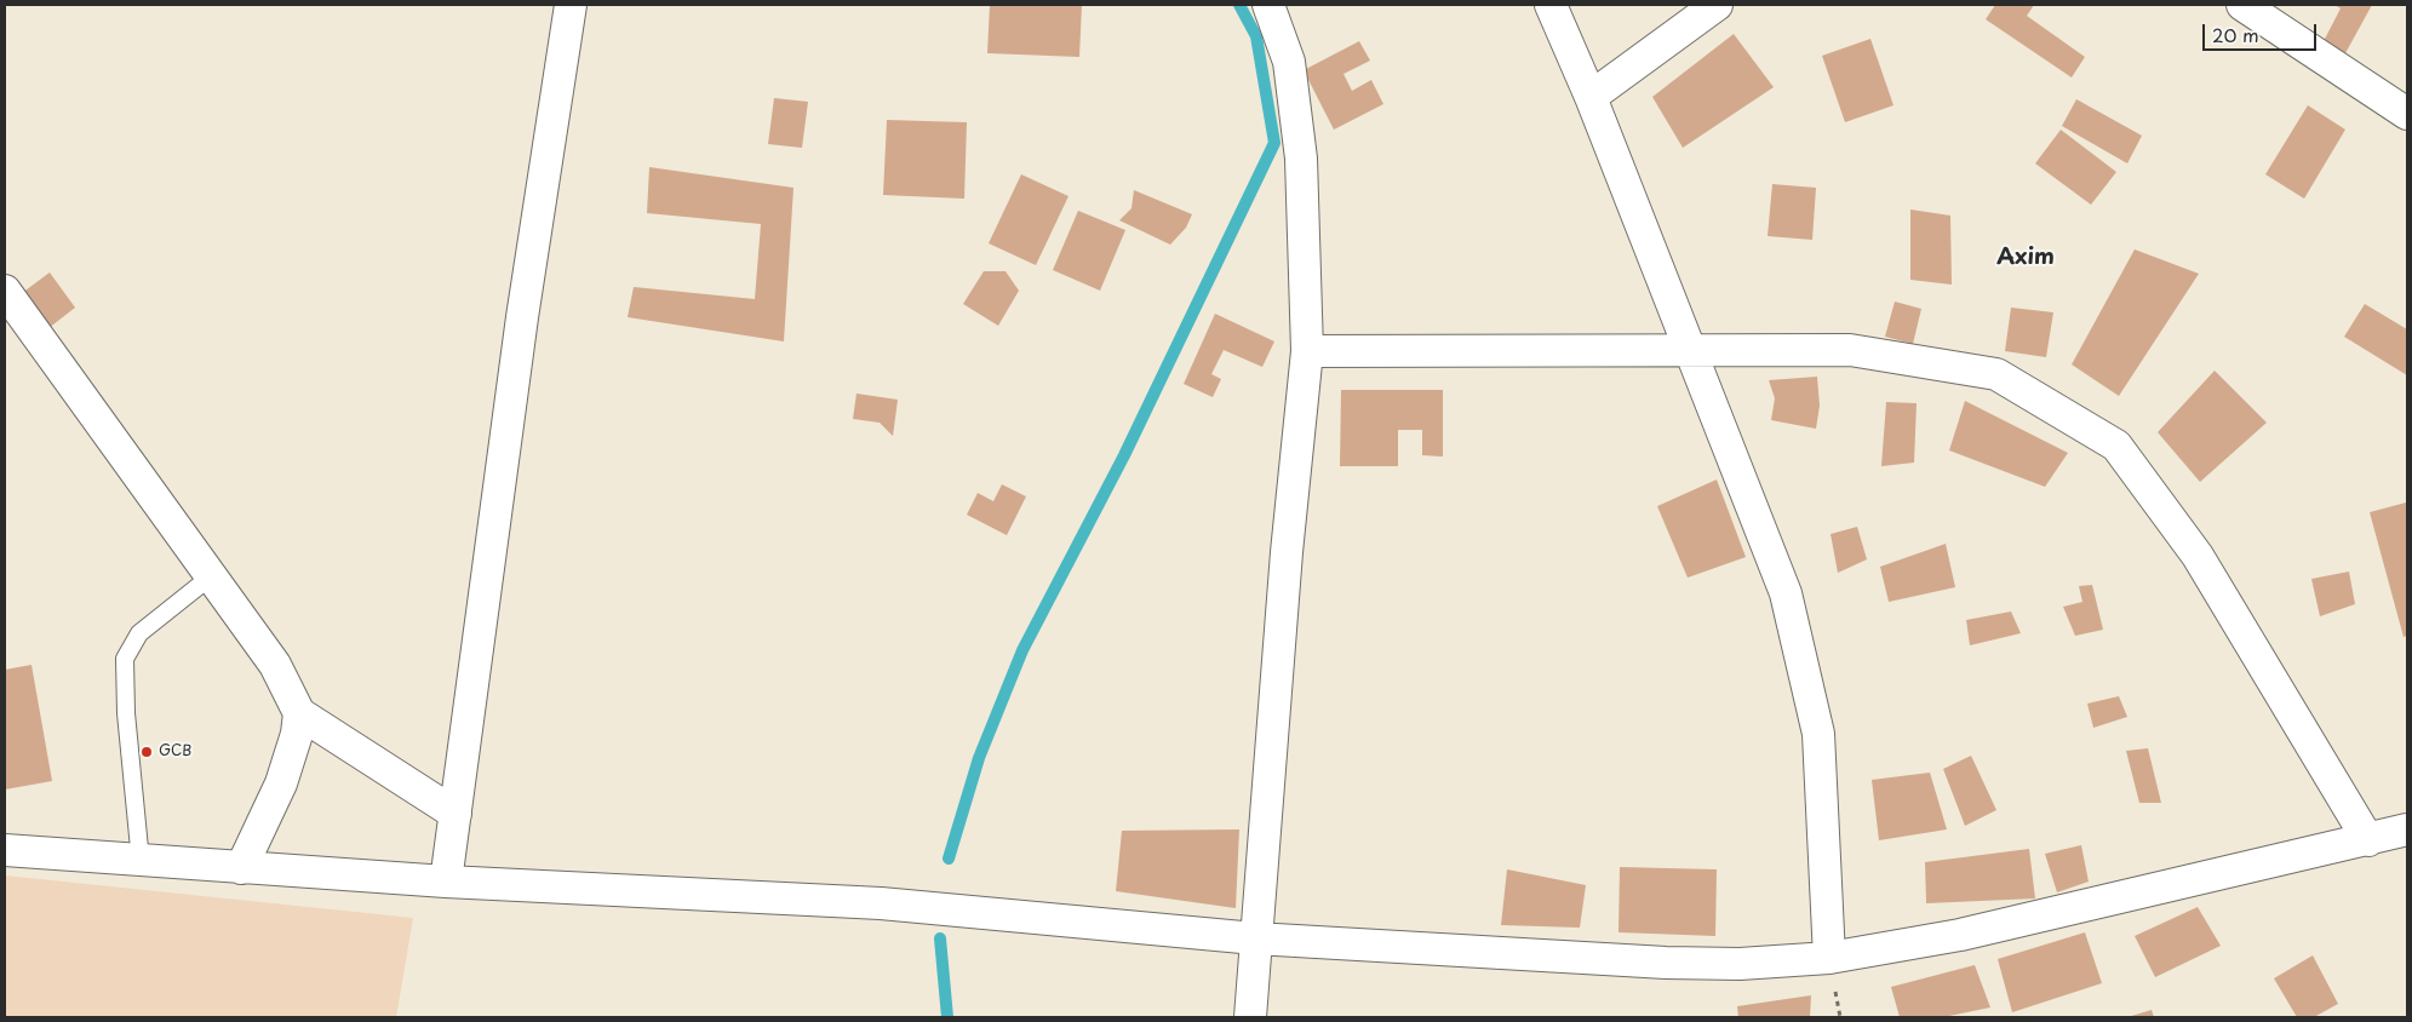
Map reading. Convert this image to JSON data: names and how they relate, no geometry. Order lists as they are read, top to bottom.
{
  "districts": ["Axim"],
  "places": ["GCB"],
  "scale_bar": "20 m"
}
